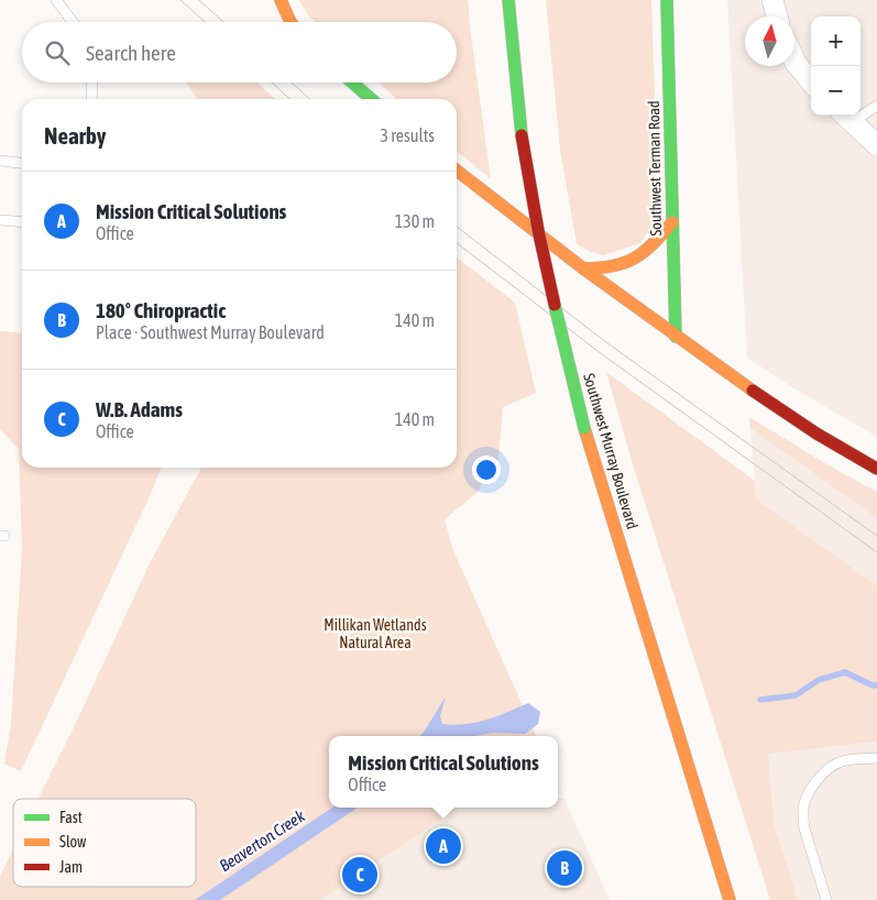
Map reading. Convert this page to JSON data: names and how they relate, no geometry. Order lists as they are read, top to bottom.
{
  "streets": {
    "street": ["Southwest Terman Road", "Southwest Murray Boulevard"]
  },
  "water": ["Beaverton Creek"],
  "parks": ["Millikan Wetlands Natural Area"],
  "legend": ["Fast", "Slow", "Jam"],
  "north": "top",
  "page": {
    "map_buttons": ["+", "−"],
    "search": "Search here",
    "heading": ["Nearby", "3 results"],
    "list": [
      {
        "mark": "A",
        "name": "Mission Critical Solutions",
        "note": "Office",
        "value": "130 m"
      },
      {
        "mark": "B",
        "name": "180º Chiropractic",
        "note": "Place · Southwest Murray Boulevard",
        "value": "140 m"
      },
      {
        "mark": "C",
        "name": "W.B. Adams",
        "note": "Office",
        "value": "140 m"
      }
    ],
    "popup": ["Mission Critical Solutions", "Office"],
    "pins": ["A", "B", "C"]
  }
}
